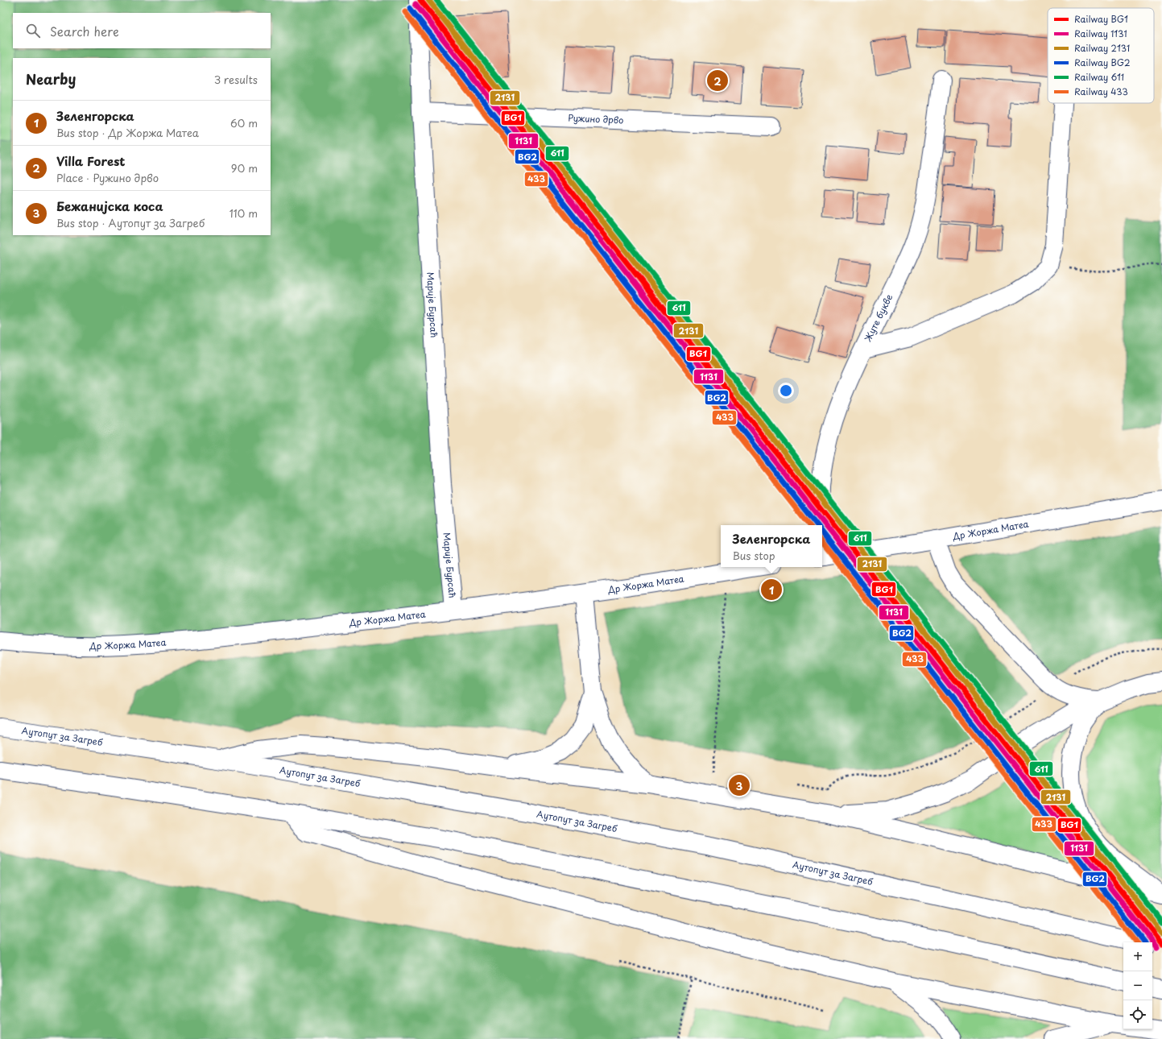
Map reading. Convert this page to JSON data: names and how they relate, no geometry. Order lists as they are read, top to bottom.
{
  "streets": {
    "main road": [
      "Ружино дрво",
      "Марије Бурсаћ",
      "Жуте букве",
      "Др Жоржа Матеа",
      "Аутопут за Загреб"
    ]
  },
  "crossings": [
    ["Ружино дрво", "Марије Бурсаћ"],
    ["Марије Бурсаћ", "Др Жоржа Матеа"]
  ],
  "lines": [
    "rail line BG1",
    "rail line 2131",
    "rail line 611",
    "rail line 1131",
    "rail line BG2",
    "rail line 433"
  ],
  "legend": [
    "Railway BG1",
    "Railway 1131",
    "Railway 2131",
    "Railway BG2",
    "Railway 611",
    "Railway 433"
  ],
  "page": {
    "search": "Search here",
    "heading": ["Nearby", "3 results"],
    "pins": ["2", "1", "3"],
    "list": [
      {
        "mark": "1",
        "name": "Зеленгорска",
        "note": "Bus stop · Др Жоржа Матеа",
        "value": "60 m"
      },
      {
        "mark": "2",
        "name": "Villa Forest",
        "note": "Place · Ружино дрво",
        "value": "90 m"
      },
      {
        "mark": "3",
        "name": "Бежанијска коса",
        "note": "Bus stop · Аутопут за Загреб",
        "value": "110 m"
      }
    ],
    "popup": ["Зеленгорска", "Bus stop"],
    "map_buttons": ["+", "−"]
  }
}
